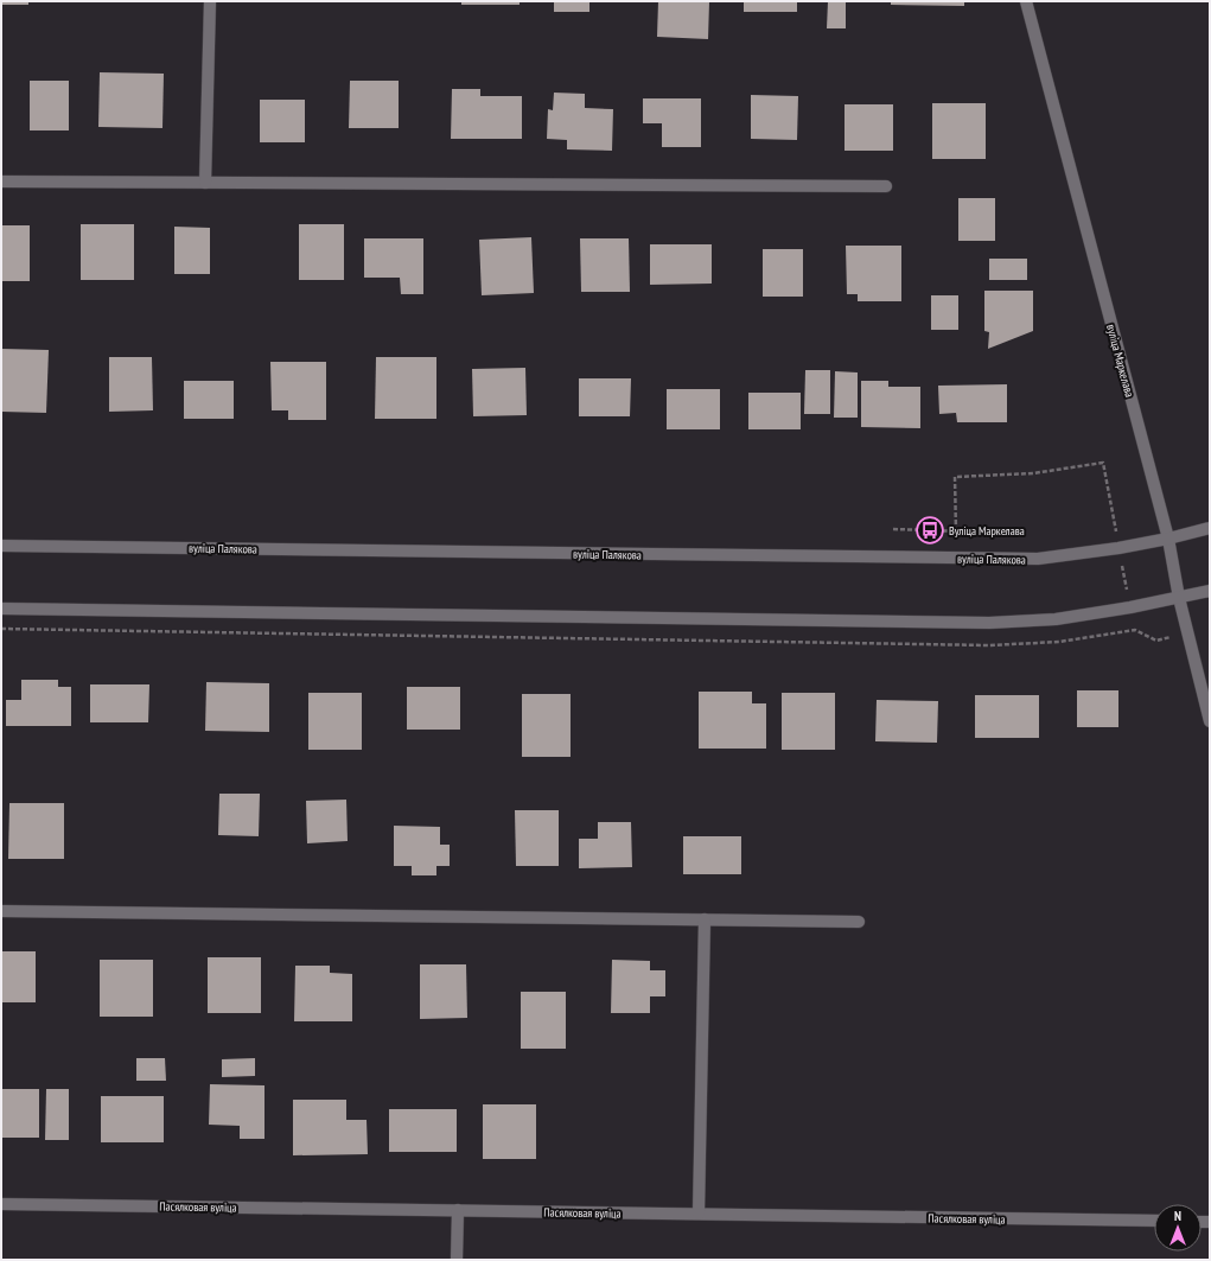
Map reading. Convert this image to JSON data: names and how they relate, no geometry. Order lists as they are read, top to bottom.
{
  "streets": {
    "street": ["вуліца Маркелава", "вуліца Палякова", "Пасялковая вуліца"]
  },
  "crossings": [
    ["вуліца Маркелава", "вуліца Палякова"]
  ],
  "places": {
    "bus stop": ["Вуліца Маркелава"]
  },
  "north": "top"
}
